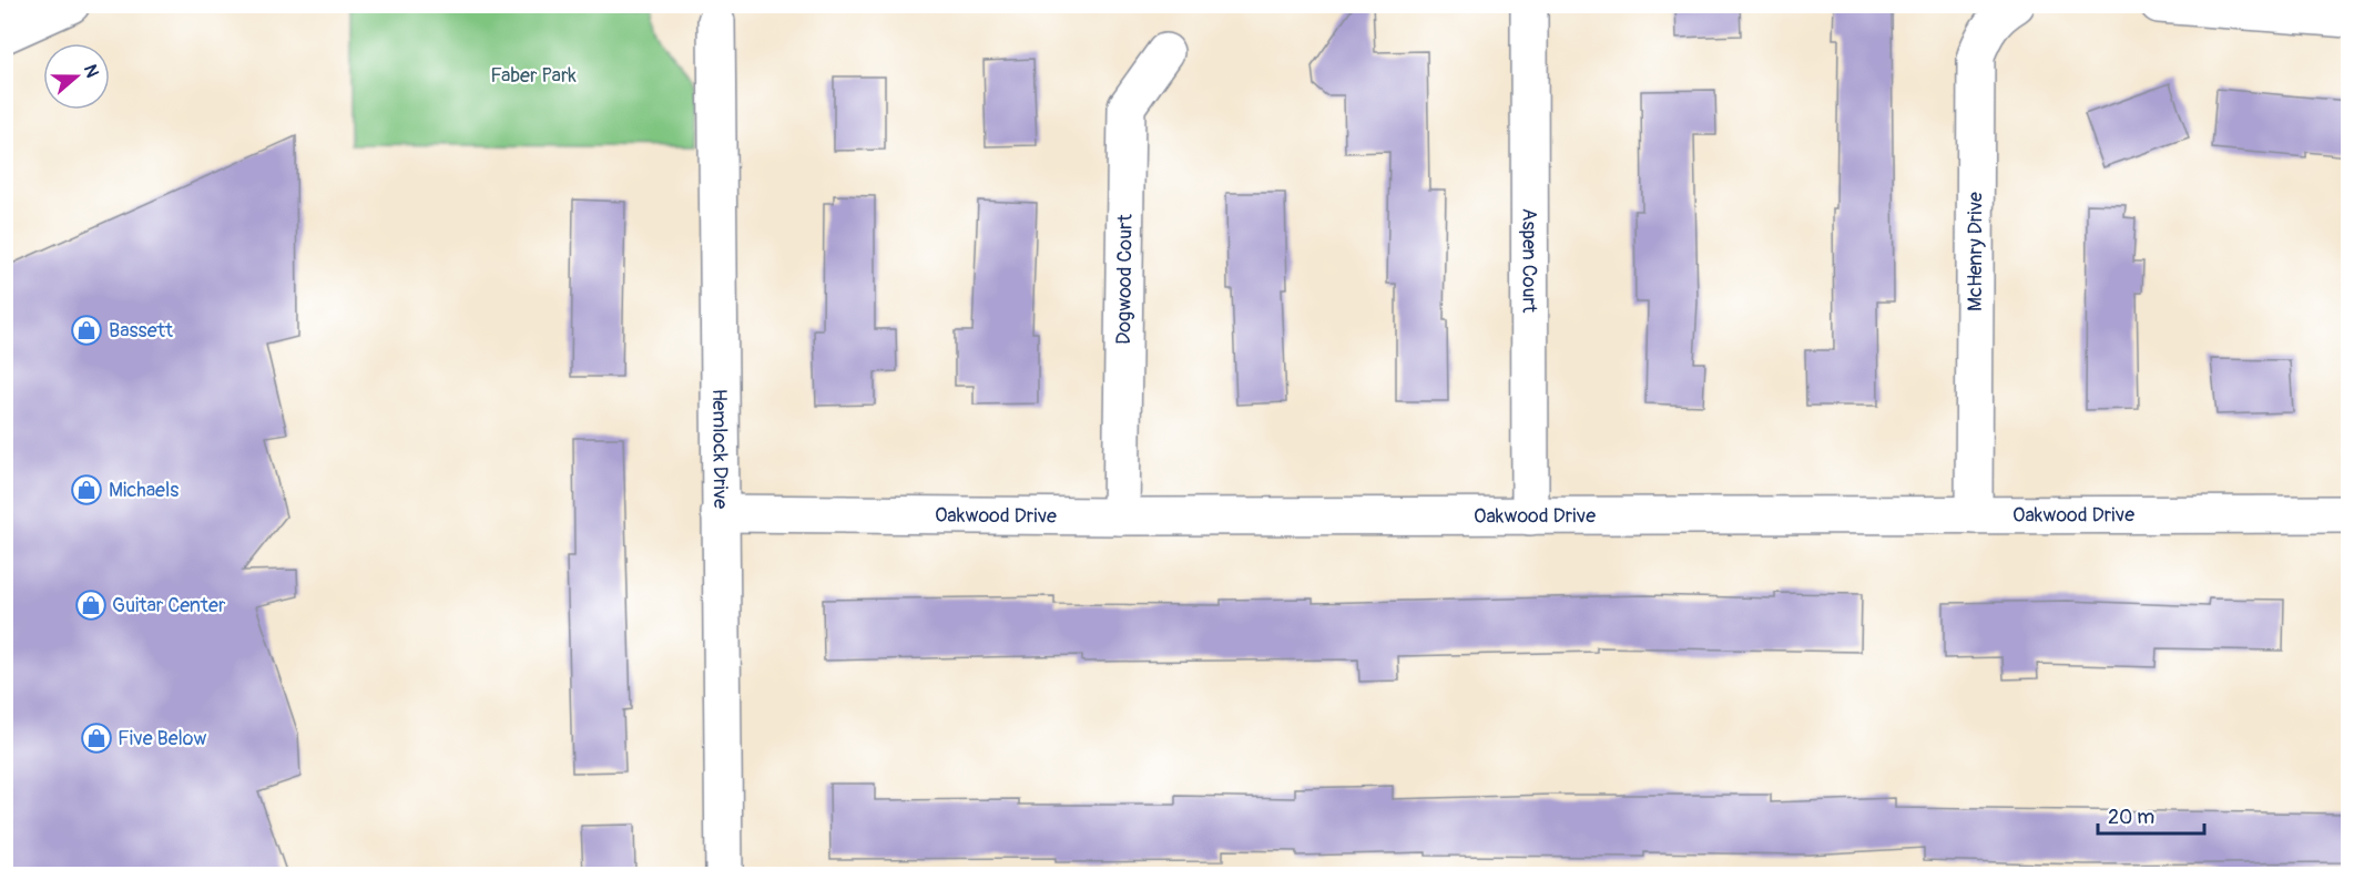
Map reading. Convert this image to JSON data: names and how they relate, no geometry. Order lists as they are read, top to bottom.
{
  "streets": {
    "main road": [
      "McHenry Drive",
      "Aspen Court",
      "Dogwood Court",
      "Hemlock Drive",
      "Oakwood Drive"
    ]
  },
  "crossings": [
    ["McHenry Drive", "Oakwood Drive"],
    ["Aspen Court", "Oakwood Drive"],
    ["Dogwood Court", "Oakwood Drive"],
    ["Hemlock Drive", "Oakwood Drive"]
  ],
  "parks": ["Faber Park"],
  "places": {
    "shop": [
      "Bassett",
      "Michaels",
      "Guitar Center",
      "Five Below"
    ]
  },
  "scale_bar": "20 m",
  "north": "right"
}
